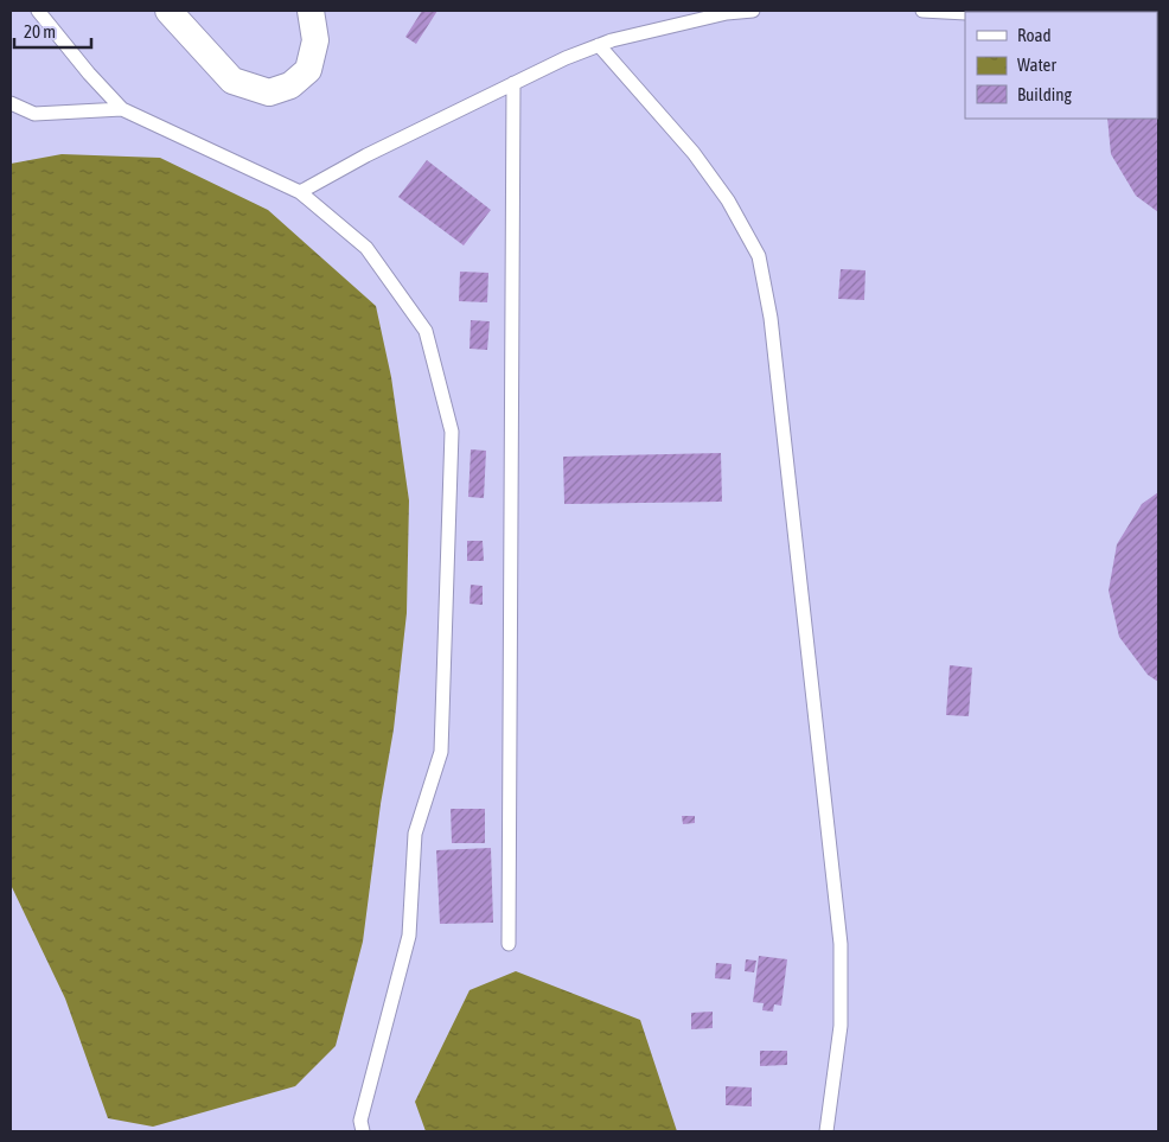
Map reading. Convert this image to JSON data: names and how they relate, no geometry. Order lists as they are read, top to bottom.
{
  "legend": ["Road", "Water", "Building"],
  "scale_bar": "20 m"
}
